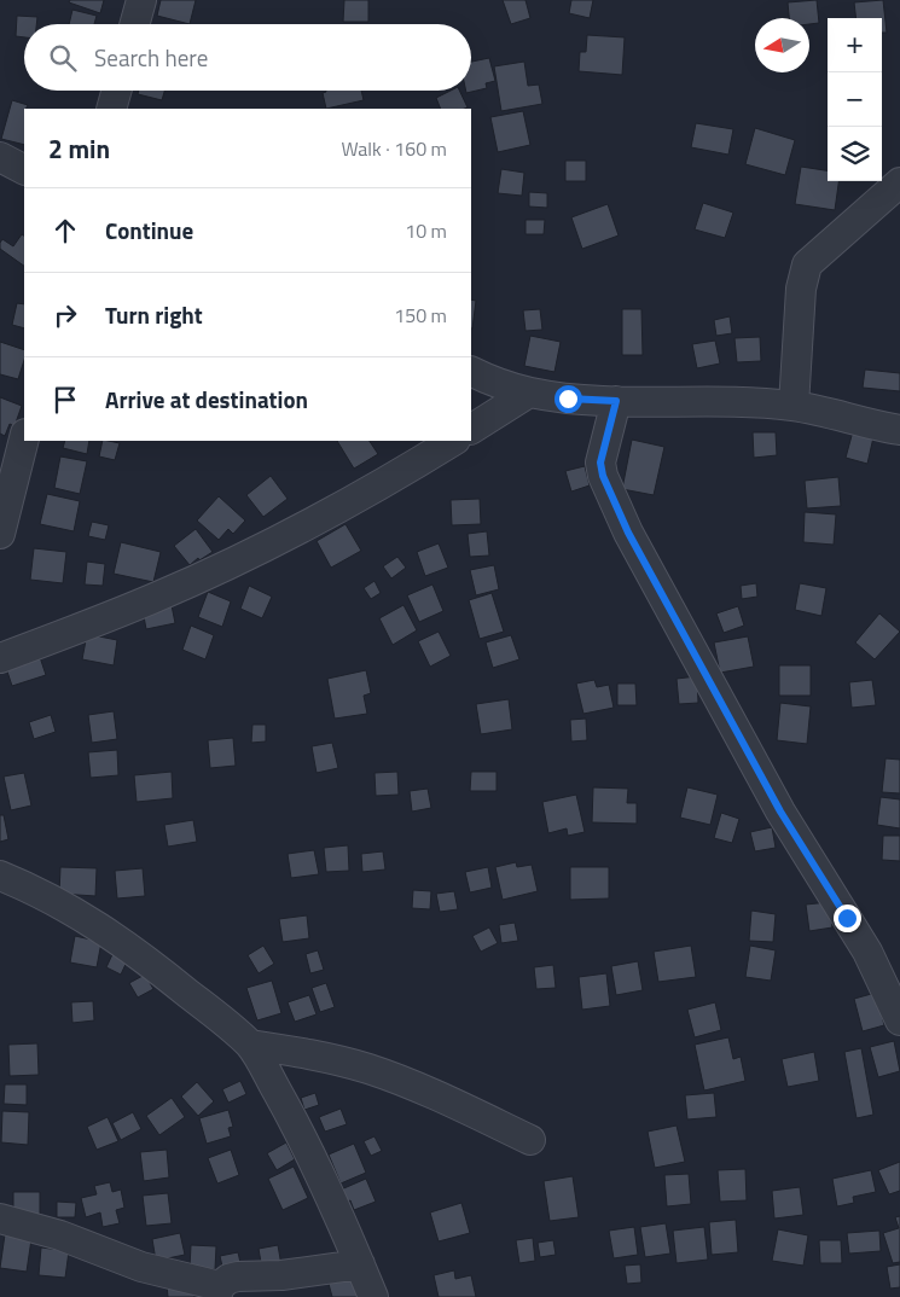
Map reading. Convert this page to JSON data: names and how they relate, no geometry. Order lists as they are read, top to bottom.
{
  "north": "left",
  "page": {
    "map_buttons": ["+", "−"],
    "search": "Search here",
    "heading": ["2 min", "Walk · 160 m"],
    "list": [
      ["Continue", "10 m"],
      ["Turn right", "150 m"],
      "Arrive at destination"
    ]
  }
}
